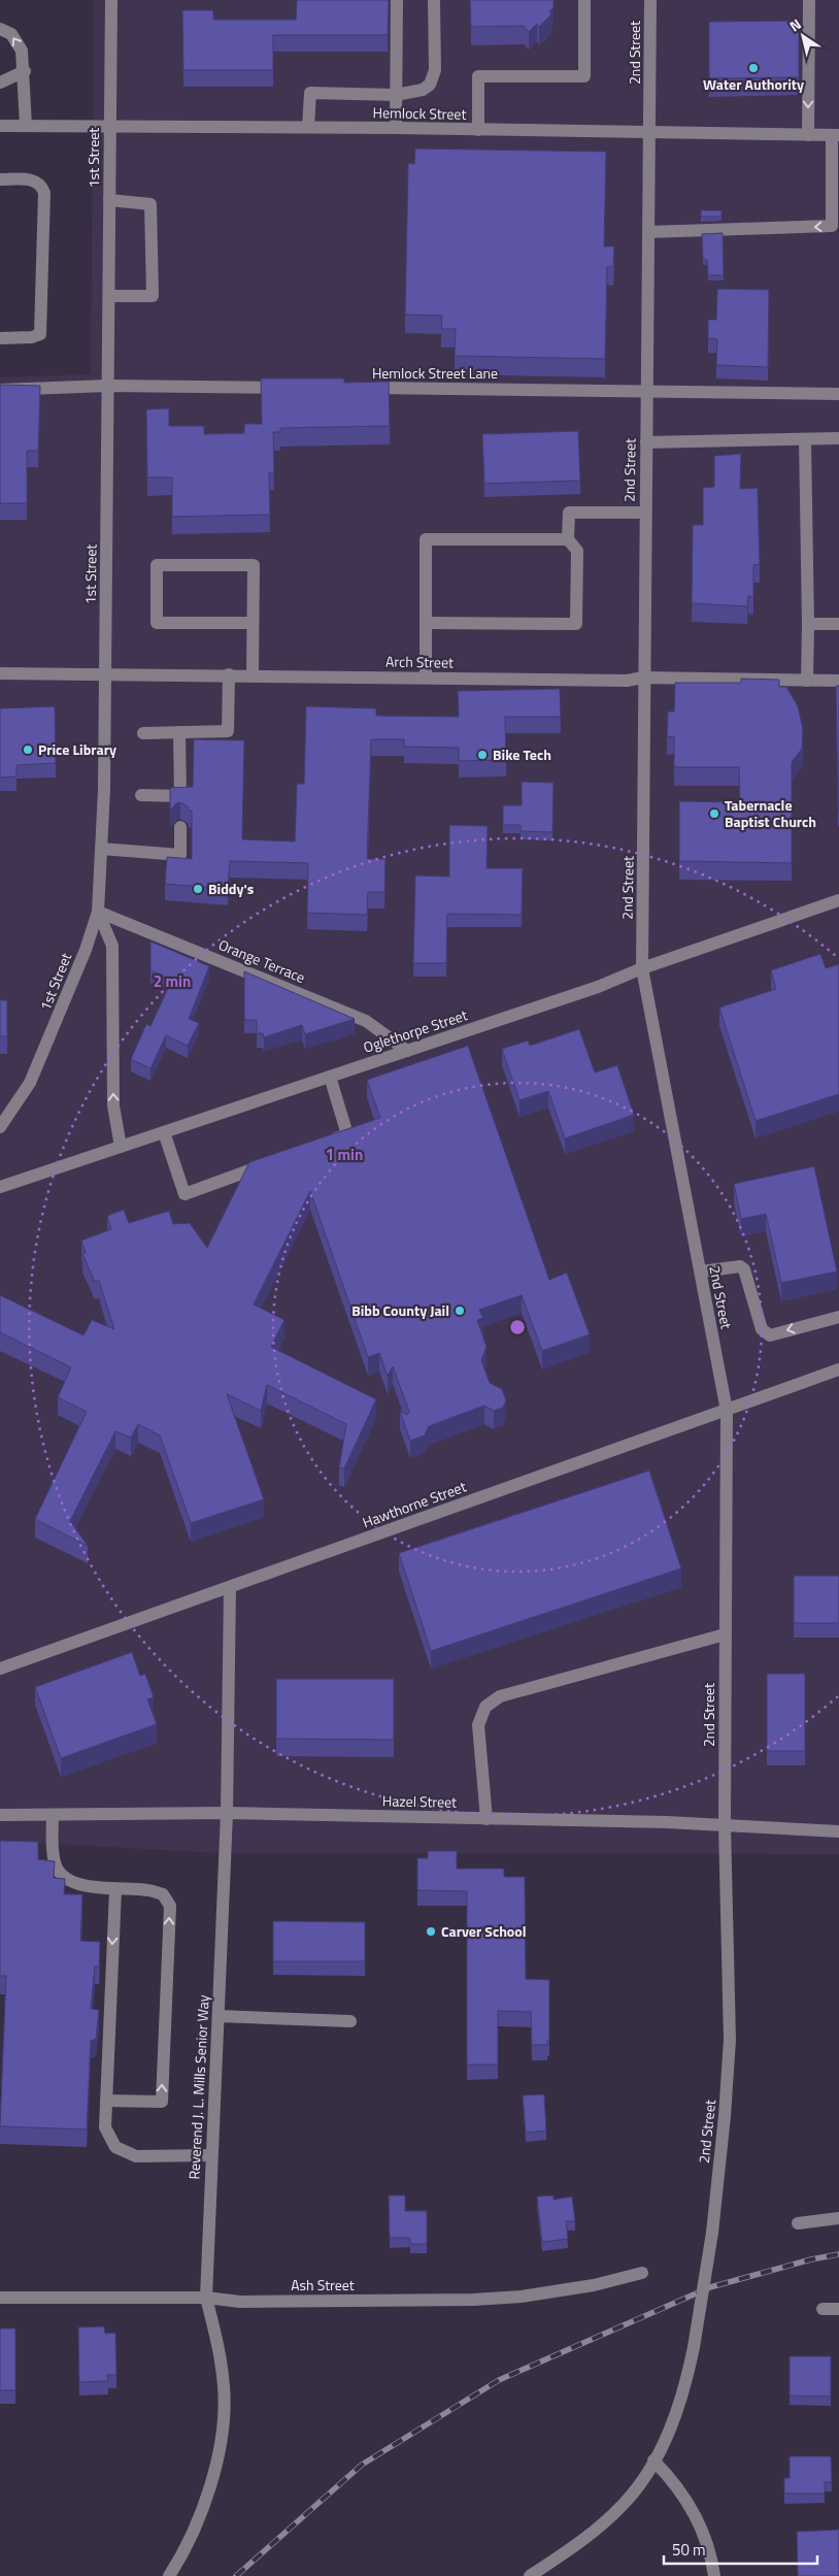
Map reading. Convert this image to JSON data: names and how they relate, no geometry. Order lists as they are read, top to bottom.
{
  "streets": {
    "street": [
      "2nd Street",
      "Hemlock Street",
      "1st Street",
      "Hemlock Street Lane",
      "Arch Street",
      "Orange Terrace",
      "Oglethorpe Street",
      "Hawthorne Street",
      "Hazel Street",
      "Reverend J. L. Mills Senior Way",
      "Ash Street"
    ]
  },
  "crossings": [
    ["2nd Street", "Hemlock Street"],
    ["2nd Street", "Hemlock Street Lane"],
    ["2nd Street", "Arch Street"],
    ["2nd Street", "Oglethorpe Street"],
    ["2nd Street", "Hawthorne Street"],
    ["2nd Street", "Hazel Street"],
    ["Hemlock Street", "1st Street"],
    ["1st Street", "Arch Street"],
    ["1st Street", "Orange Terrace"],
    ["Orange Terrace", "Oglethorpe Street"],
    ["Hawthorne Street", "Reverend J. L. Mills Senior Way"],
    ["Hazel Street", "Reverend J. L. Mills Senior Way"],
    ["Reverend J. L. Mills Senior Way", "Ash Street"]
  ],
  "places": [
    "Water Authority",
    "Price Library",
    "Bike Tech",
    "Tabernacle Baptist Church",
    "Biddy's",
    "Bibb County Jail",
    "Carver School"
  ],
  "scale_bar": "50 m",
  "north": "top left",
  "rings": ["2 min", "1 min"]
}
